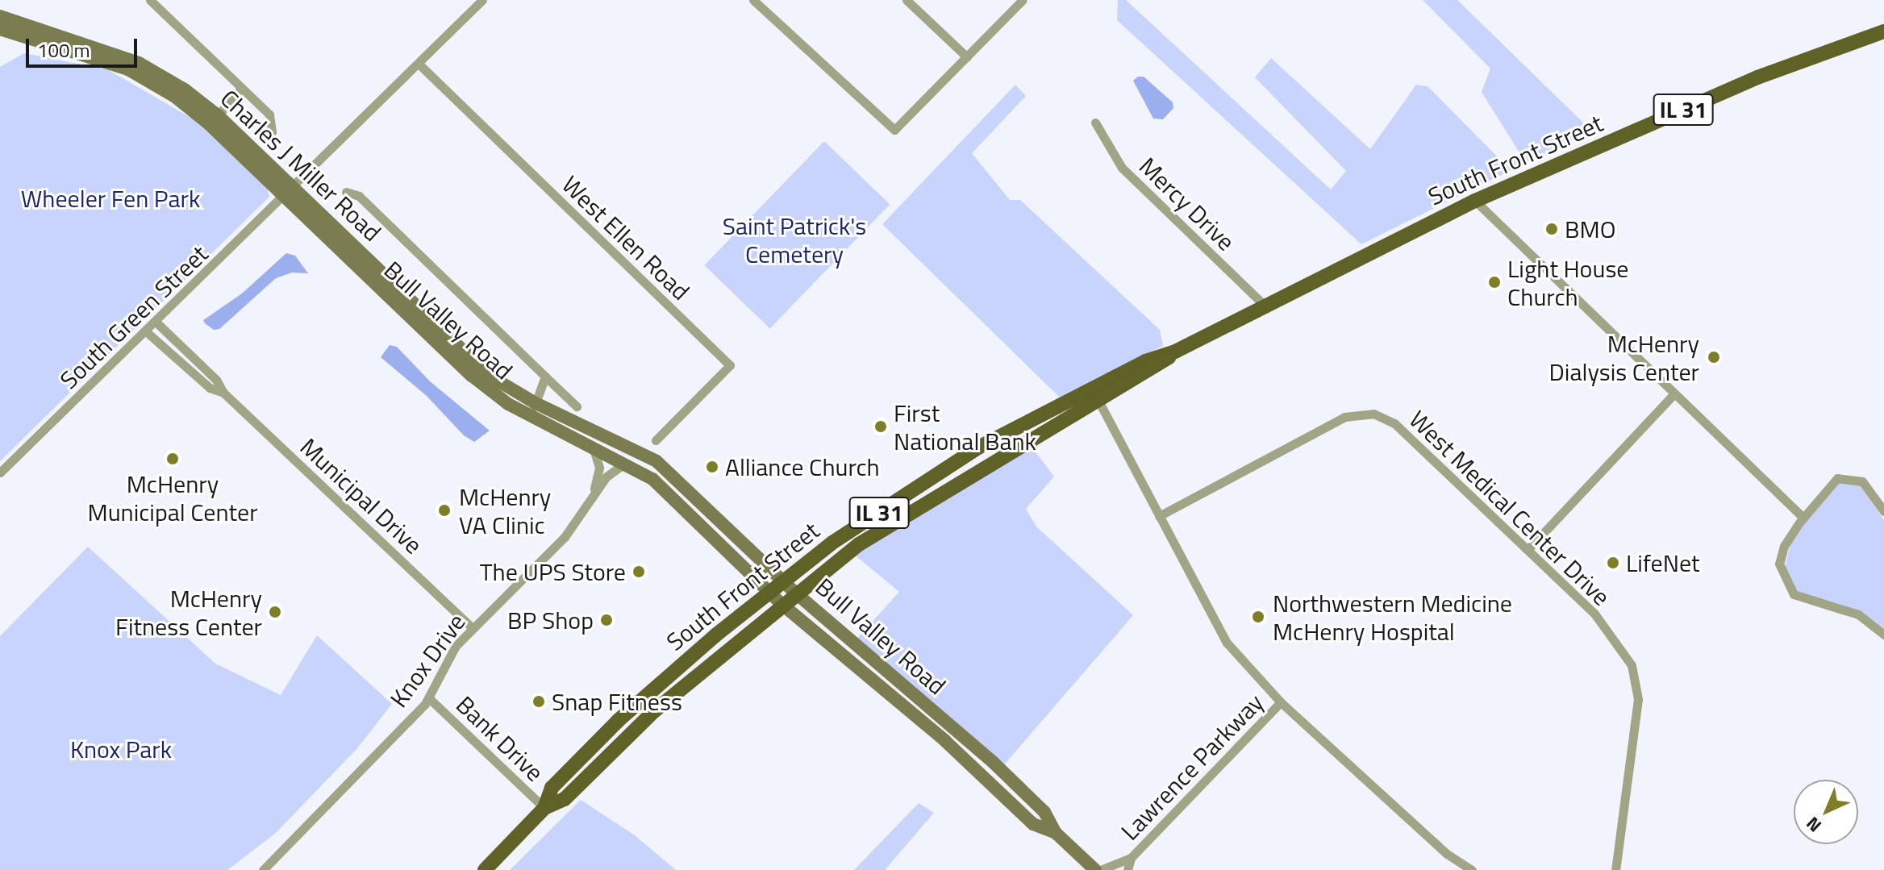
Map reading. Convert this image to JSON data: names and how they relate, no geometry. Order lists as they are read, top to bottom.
{
  "streets": {
    "main road": ["IL 31", "South Front Street"],
    "street": [
      "Charles J Miller Road",
      "Mercy Drive",
      "West Ellen Road",
      "South Green Street",
      "Bull Valley Road",
      "Municipal Drive",
      "West Medical Center Drive",
      "Knox Drive",
      "Bank Drive",
      "Lawrence Parkway"
    ]
  },
  "crossings": [
    ["South Front Street", "Mercy Drive"],
    ["South Front Street", "Bull Valley Road"],
    ["South Front Street", "Bank Drive"],
    ["Charles J Miller Road", "South Green Street"],
    ["Charles J Miller Road", "Bull Valley Road"],
    ["West Ellen Road", "South Green Street"],
    ["South Green Street", "Municipal Drive"],
    ["Bull Valley Road", "Knox Drive"],
    ["Bull Valley Road", "Lawrence Parkway"],
    ["Municipal Drive", "Knox Drive"],
    ["Knox Drive", "Bank Drive"]
  ],
  "parks": ["Wheeler Fen Park", "Saint Patrick's Cemetery", "Knox Park"],
  "places": [
    "BMO",
    "Light House Church",
    "McHenry Dialysis Center",
    "First National Bank",
    "McHenry Municipal Center",
    "Alliance Church",
    "McHenry VA Clinic",
    "LifeNet",
    "The UPS Store",
    "McHenry Fitness Center",
    "Northwestern Medicine McHenry Hospital",
    "BP Shop",
    "Snap Fitness"
  ],
  "scale_bar": "100 m",
  "north": "bottom left"
}
